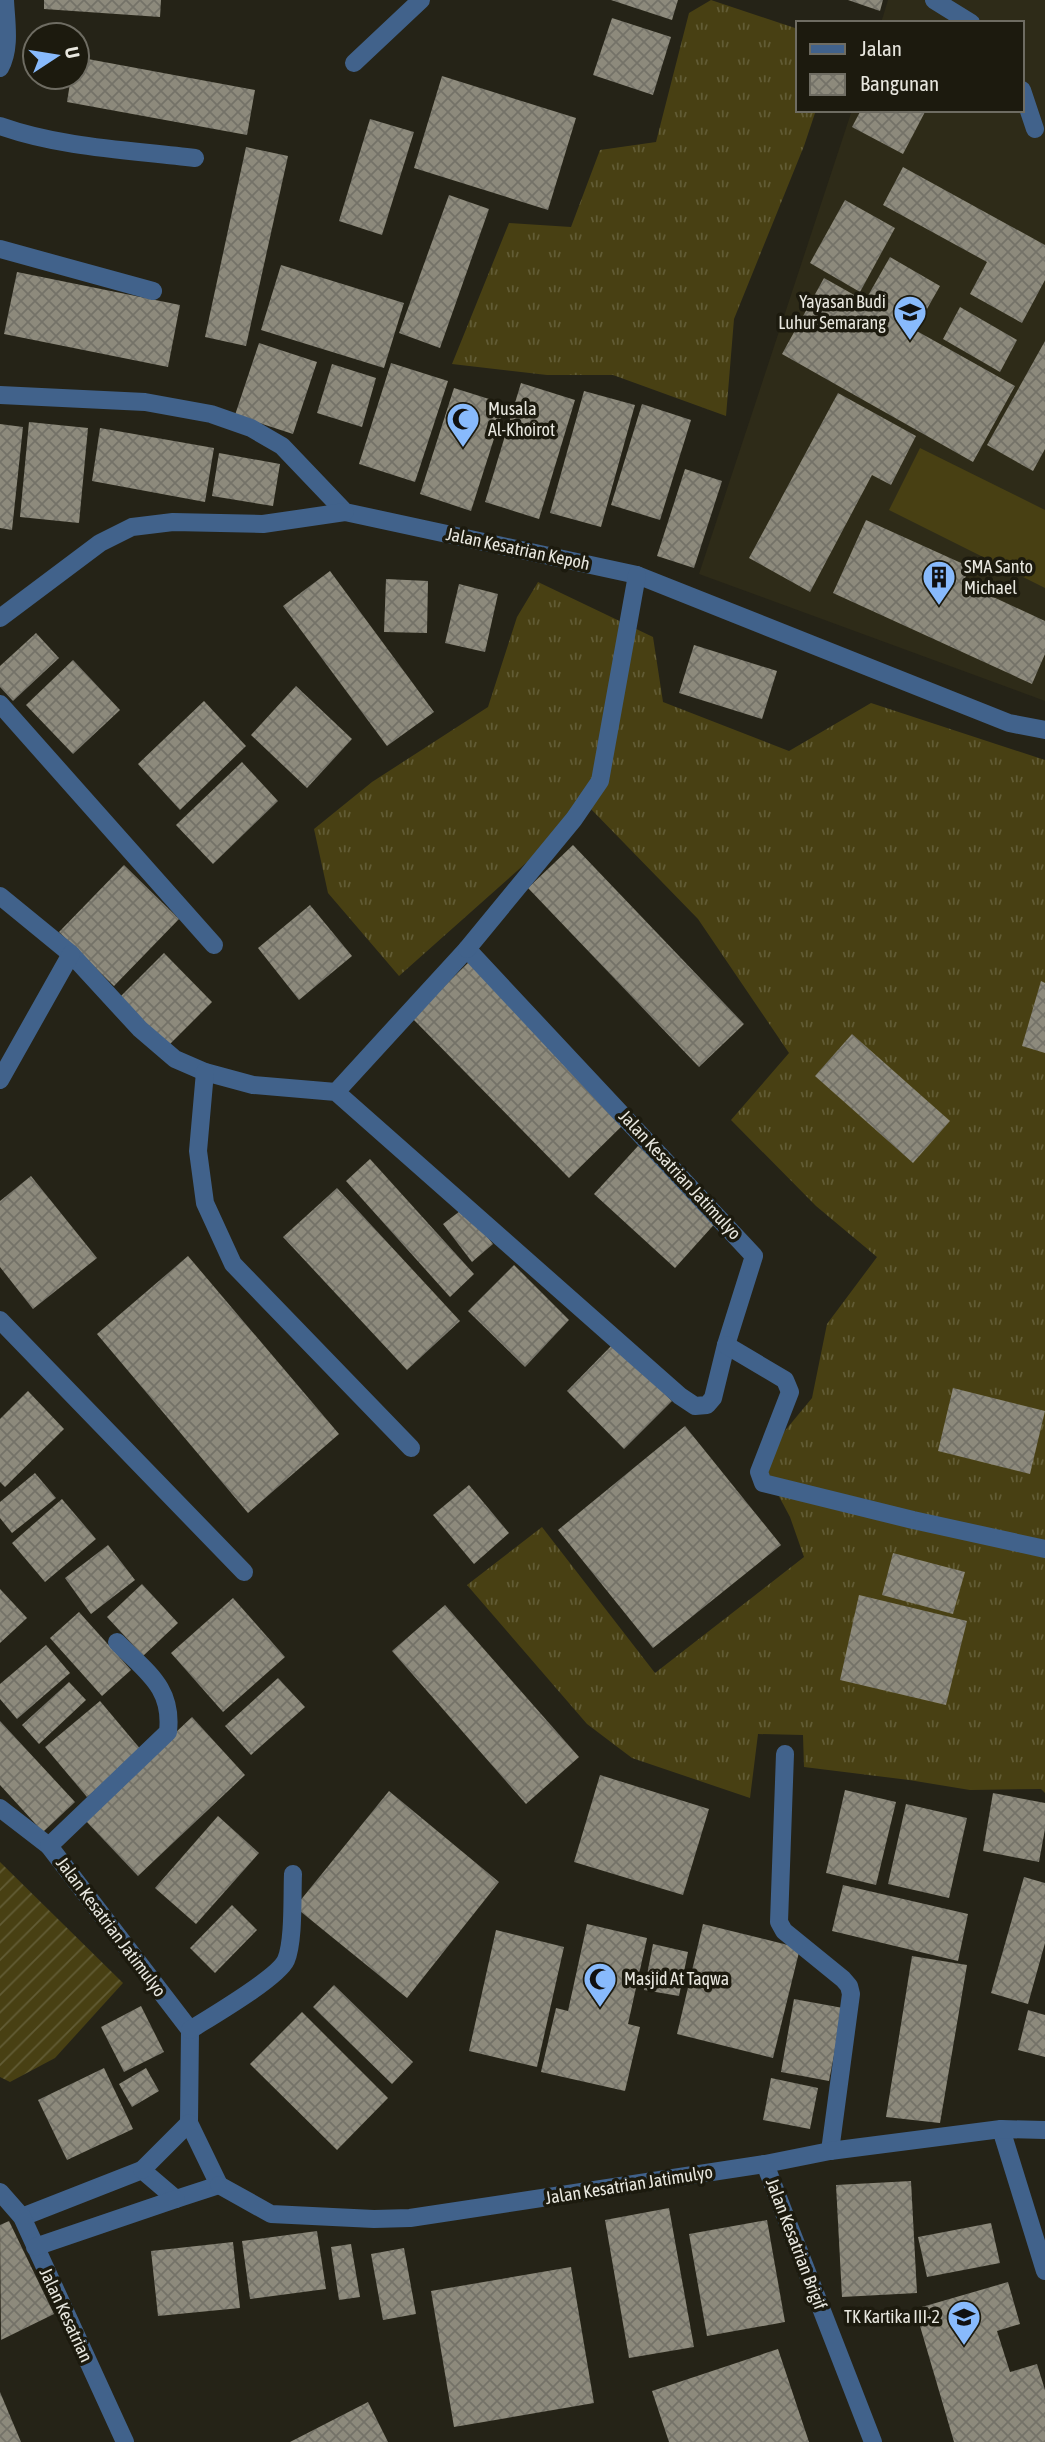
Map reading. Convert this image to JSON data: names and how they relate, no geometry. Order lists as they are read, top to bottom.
{
  "streets": {
    "street": [
      "Jalan Kesatrian Kepoh",
      "Jalan Kesatrian Jatimulyo",
      "Jalan Kesatrian Brigif",
      "Jalan Kesatrian"
    ]
  },
  "crossings": [
    ["Jalan Kesatrian Jatimulyo", "Jalan Kesatrian Brigif"]
  ],
  "places": {
    "school or university": ["Yayasan Budi Luhur Semarang", "TK Kartika III-2"],
    "mosque": ["Musala Al-Khoirot", "Masjid At Taqwa"],
    "building": ["SMA Santo Michael"]
  },
  "legend": ["Jalan", "Bangunan"],
  "north": "right"
}
